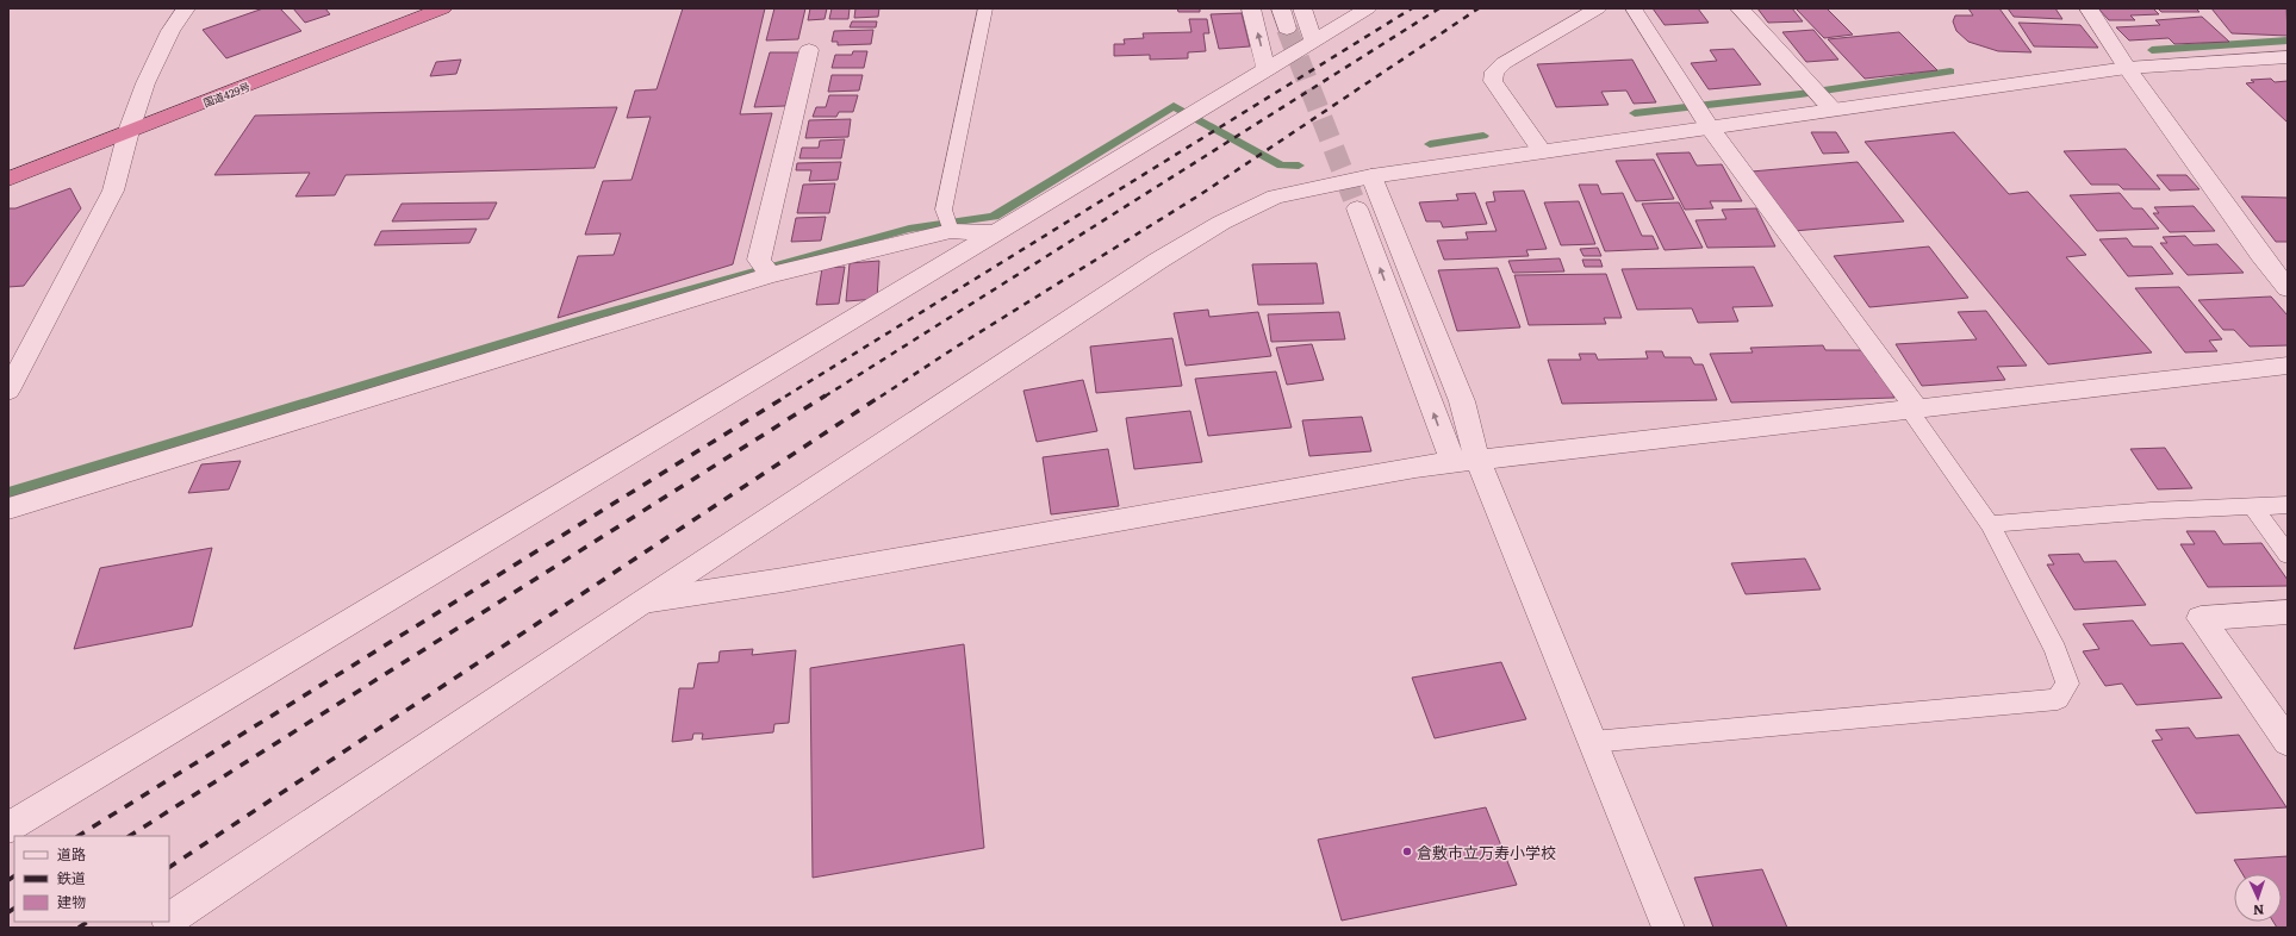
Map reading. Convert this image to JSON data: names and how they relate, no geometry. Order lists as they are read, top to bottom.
{
  "streets": {
    "highway": ["国道429号"]
  },
  "places": ["倉敷市立万寿小学校"],
  "legend": ["道路", "鉄道", "建物"],
  "north": "bottom"
}
